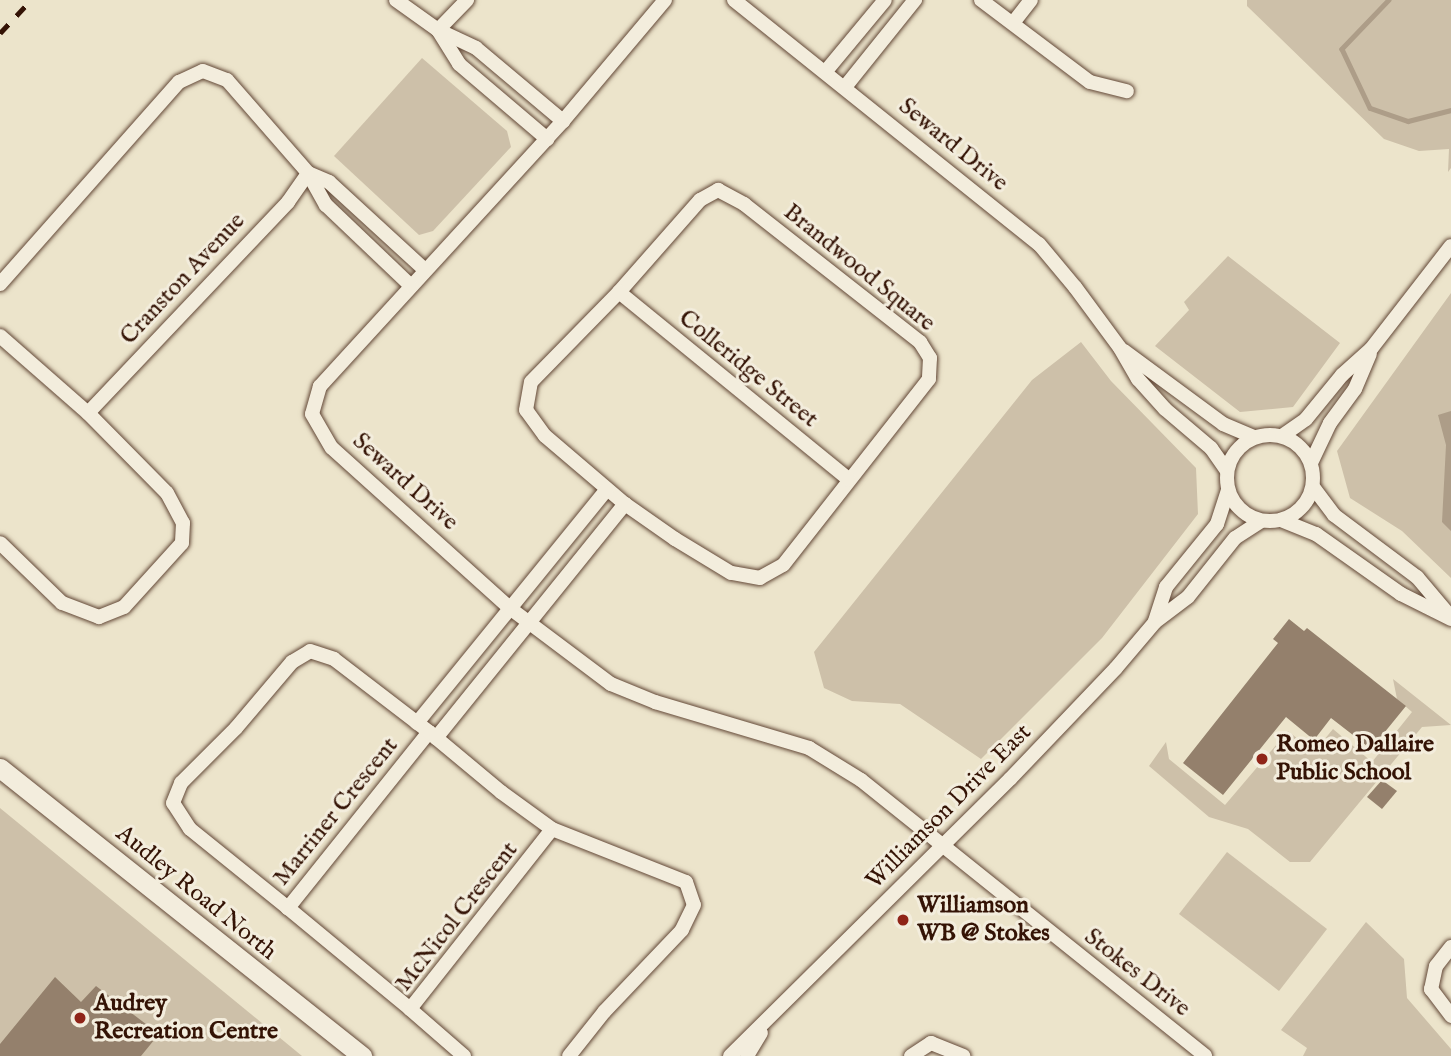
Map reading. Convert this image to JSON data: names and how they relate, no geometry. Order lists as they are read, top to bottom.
{
  "streets": {
    "street": [
      "Seward Drive",
      "Brandwood Square",
      "Cranston Avenue",
      "Colleridge Street",
      "Williamson Drive East",
      "Marriner Crescent",
      "Audley Road North",
      "McNicol Crescent",
      "Stokes Drive"
    ]
  },
  "crossings": [
    ["Seward Drive", "Williamson Drive East"],
    ["Seward Drive", "Marriner Crescent"],
    ["Seward Drive", "Stokes Drive"],
    ["Brandwood Square", "Colleridge Street"],
    ["Brandwood Square", "Marriner Crescent"],
    ["Williamson Drive East", "Stokes Drive"],
    ["Marriner Crescent", "McNicol Crescent"]
  ],
  "places": ["Romeo Dallaire Public School", "Williamson WB @ Stokes", "Audrey Recreation Centre"]
}
